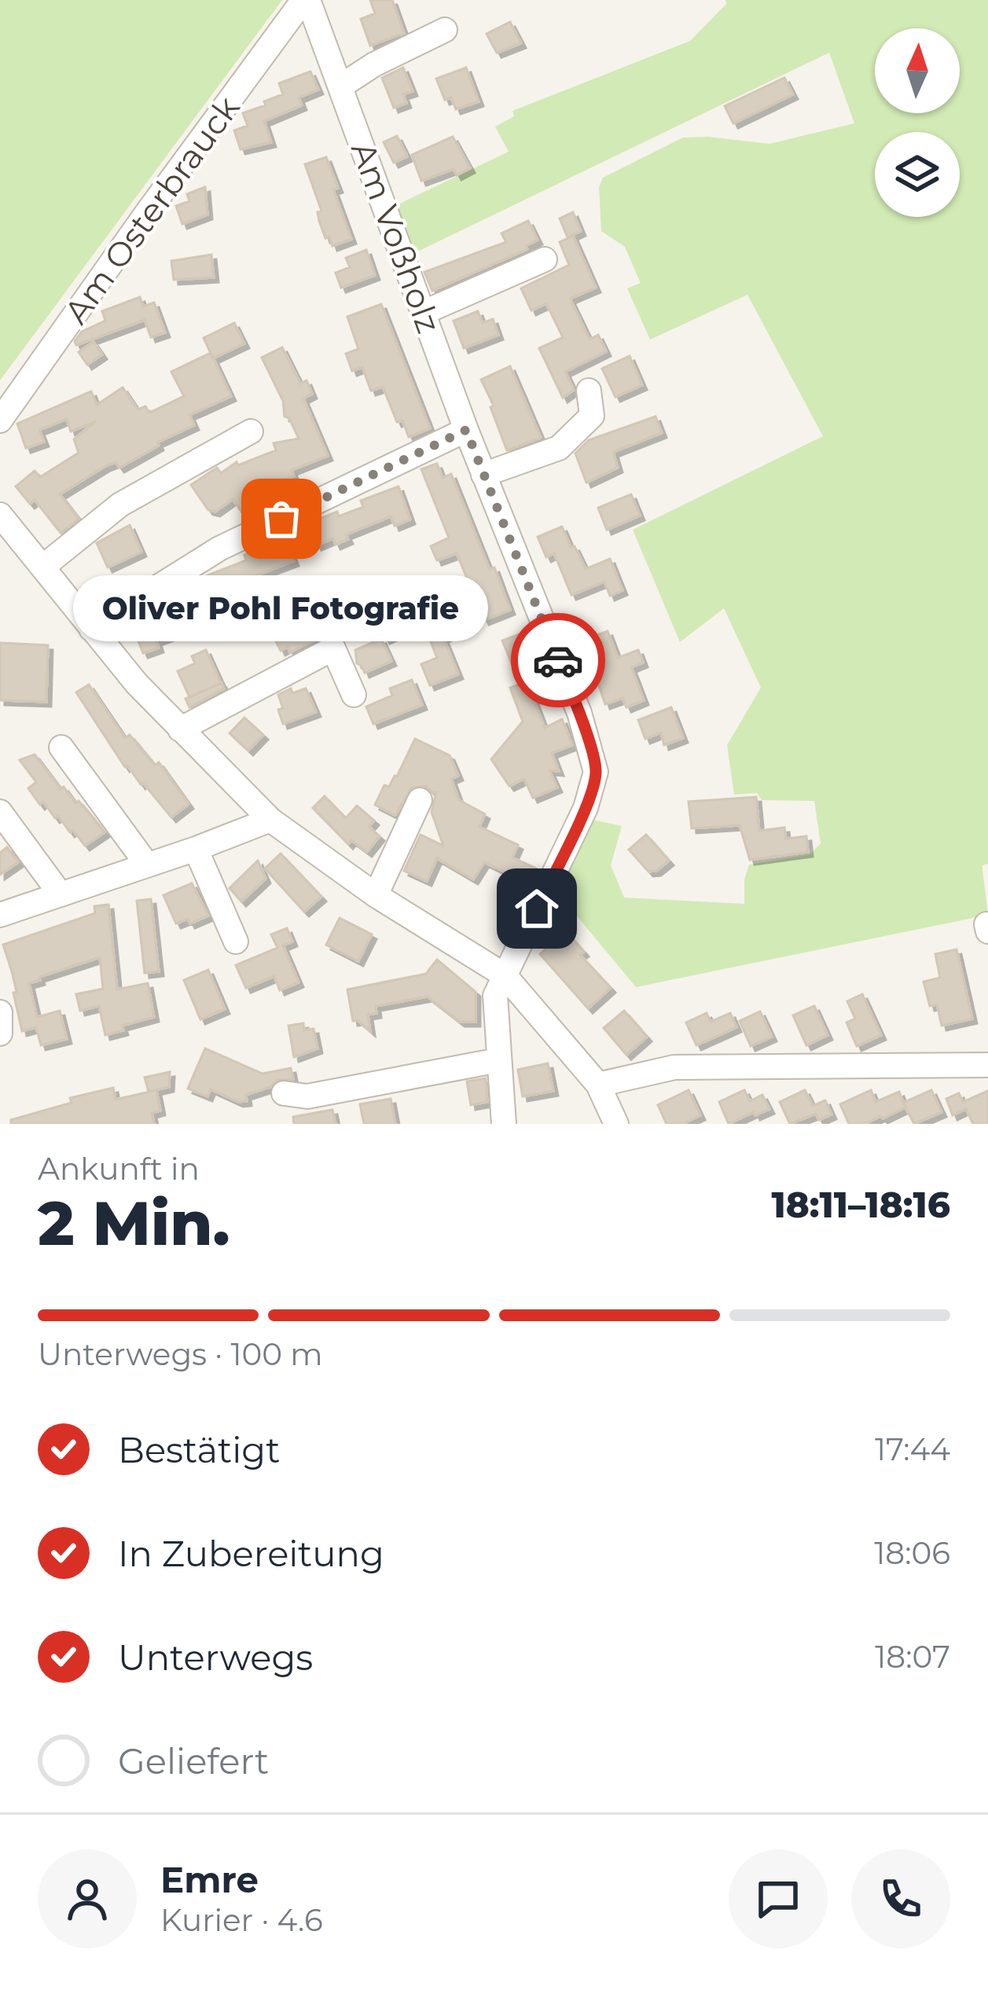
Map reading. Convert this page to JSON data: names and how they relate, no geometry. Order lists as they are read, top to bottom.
{
  "streets": {
    "street": ["Am Osterbrauck", "Am Voßholz"]
  },
  "crossings": [
    ["Am Osterbrauck", "Am Voßholz"]
  ],
  "places": ["Oliver Pohl Fotografie"],
  "north": "top",
  "page": {
    "bubble": "Oliver Pohl Fotografie",
    "heading": ["2 Min.", "Ankunft in", "18:11–18:16"],
    "panel": ["Emre", "Kurier · 4.6"],
    "bar": "Unterwegs · 100 m",
    "list": [
      ["Bestätigt", "17:44"],
      ["In Zubereitung", "18:06"],
      ["Unterwegs", "18:07"],
      "Geliefert"
    ]
  }
}
